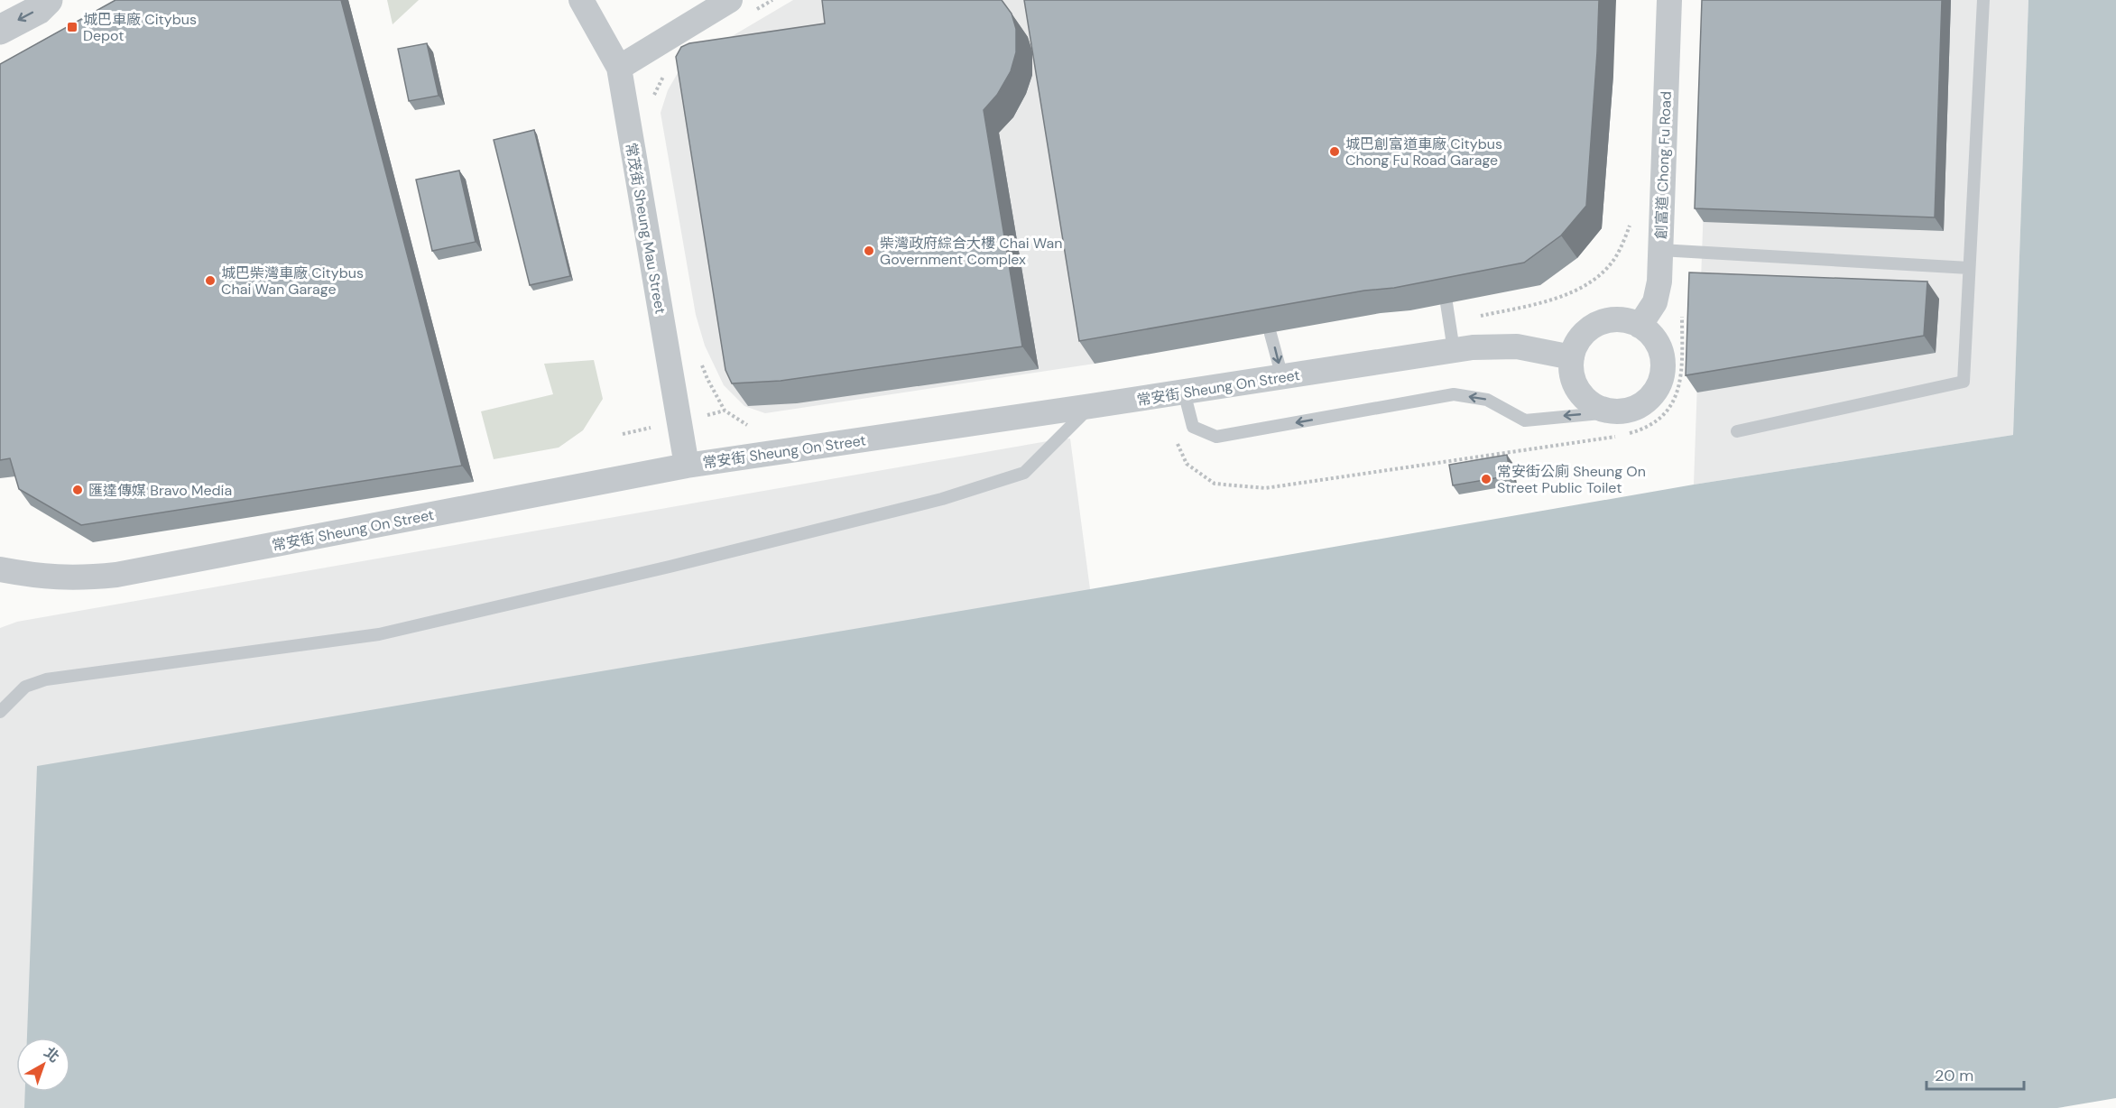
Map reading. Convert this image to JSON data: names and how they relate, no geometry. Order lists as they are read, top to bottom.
{
  "streets": {
    "street": ["創富道 Chong Fu Road", "常茂街 Sheung Mau Street", "常安街 Sheung On Street"]
  },
  "crossings": [
    ["創富道 Chong Fu Road", "常安街 Sheung On Street"],
    ["常茂街 Sheung Mau Street", "常安街 Sheung On Street"]
  ],
  "places": {
    "transit": ["城巴車廠 Citybus Depot"],
    "other": [
      "城巴創富道車廠 Citybus Chong Fu Road Garage",
      "柴灣政府綜合大樓 Chai Wan Government Complex",
      "城巴柴灣車廠 Citybus Chai Wan Garage",
      "常安街公廁 Sheung On Street Public Toilet",
      "匯達傳媒 Bravo Media"
    ]
  },
  "scale_bar": "20 m",
  "north": "top right"
}
